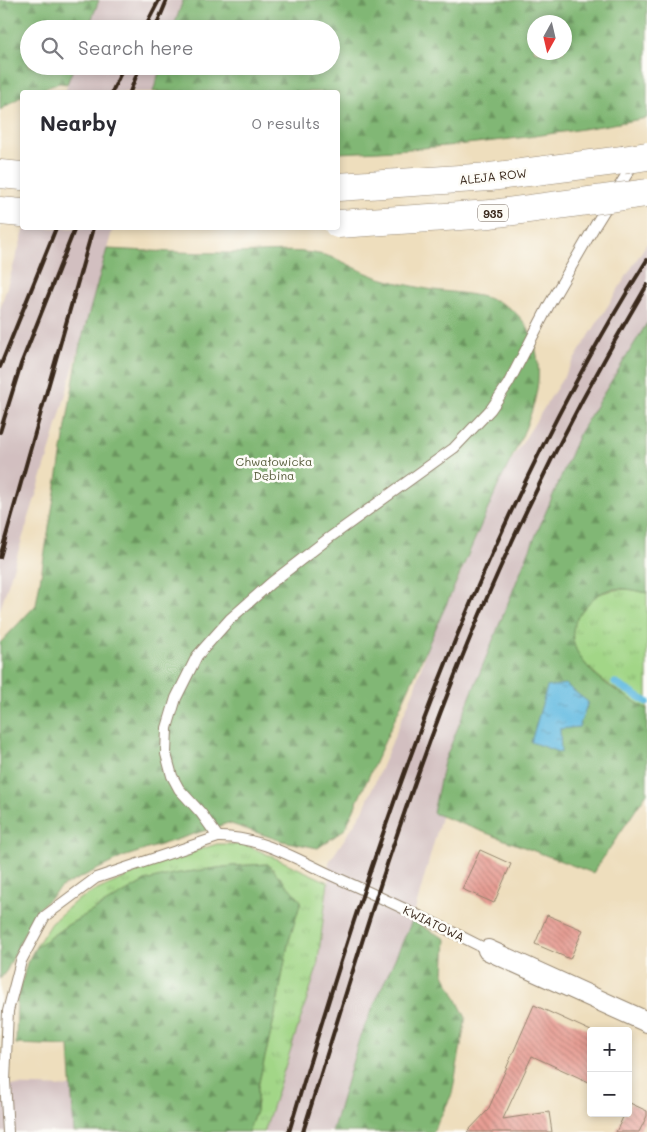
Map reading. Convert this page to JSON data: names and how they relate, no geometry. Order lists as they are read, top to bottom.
{
  "streets": {
    "main road": ["ALEJA ROW", "935"],
    "street": ["KWIATOWA"]
  },
  "parks": ["Chwałowicka Dębina"],
  "north": "bottom",
  "page": {
    "search": "Search here",
    "heading": ["Nearby", "0 results"],
    "map_buttons": ["+", "−"]
  }
}
